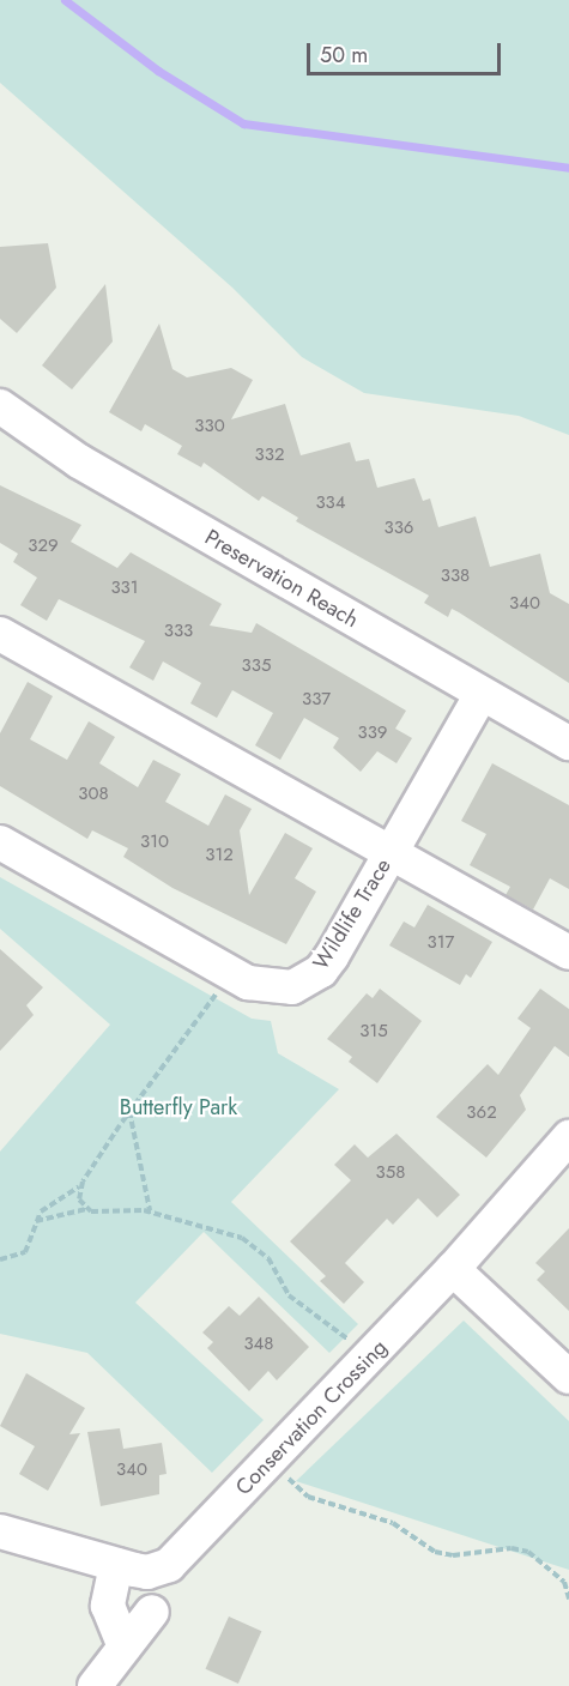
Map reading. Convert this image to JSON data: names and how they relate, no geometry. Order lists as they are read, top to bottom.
{
  "streets": {
    "street": ["Preservation Reach", "Wildlife Trace", "Conservation Crossing"]
  },
  "crossings": [
    ["Preservation Reach", "Wildlife Trace"]
  ],
  "parks": ["Butterfly Park"],
  "house_numbers": [
    "330",
    "332",
    "334",
    "336",
    "329",
    "338",
    "331",
    "340",
    "333",
    "335",
    "337",
    "339",
    "308",
    "310",
    "312",
    "317",
    "315",
    "362",
    "358",
    "348",
    "340"
  ],
  "scale_bar": "50 m"
}
